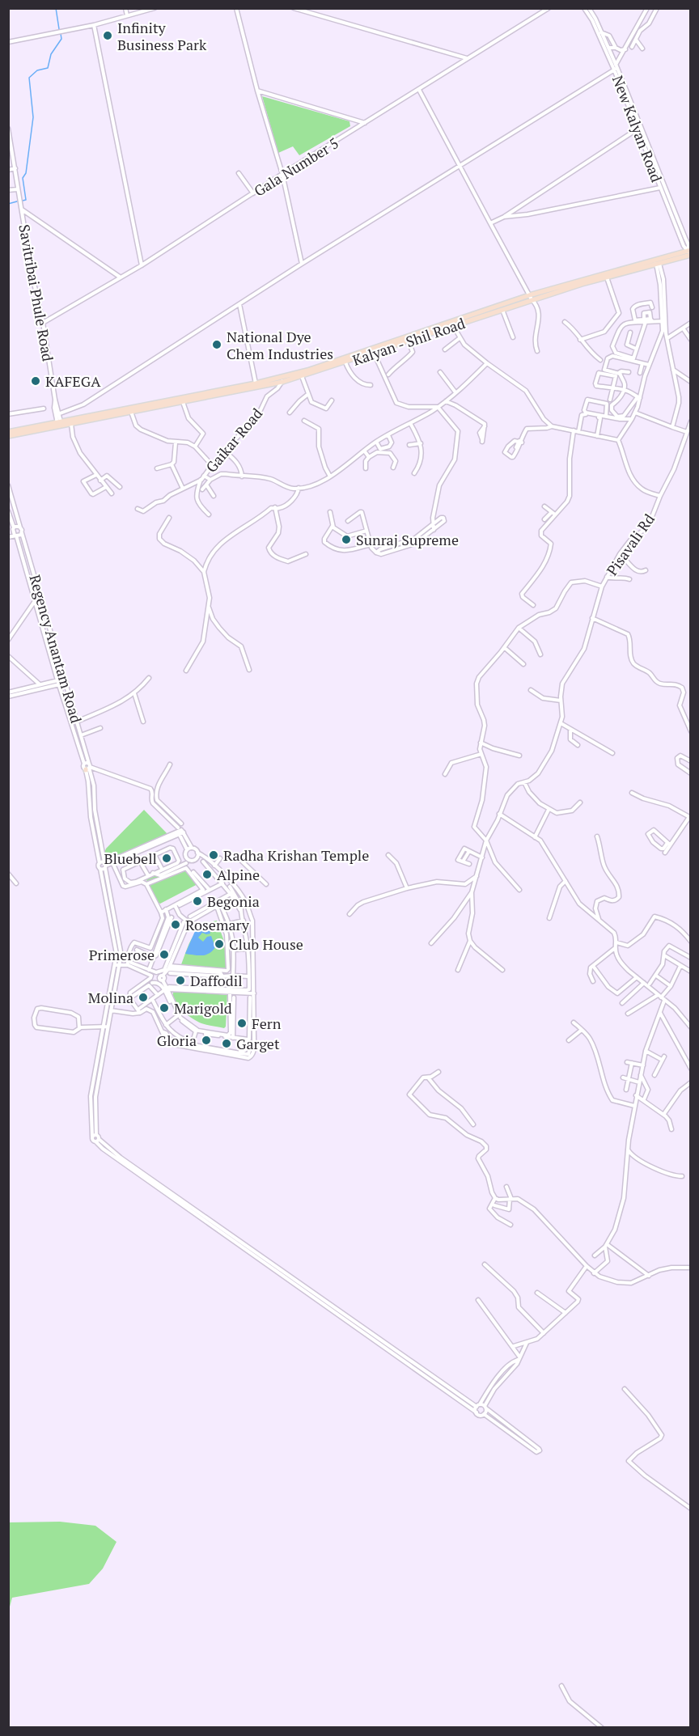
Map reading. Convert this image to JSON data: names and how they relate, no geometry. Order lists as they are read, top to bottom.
{
  "streets": {
    "main road": ["Kalyan - Shil Road"],
    "street": [
      "New Kalyan Road",
      "Gala Number 5",
      "Savitribai Phule Road",
      "Gaikar Road",
      "Pisavali Rd",
      "Regency Anantam Road"
    ]
  },
  "crossings": [
    ["New Kalyan Road", "Kalyan - Shil Road"],
    ["Gala Number 5", "Savitribai Phule Road"],
    ["Savitribai Phule Road", "Kalyan - Shil Road"],
    ["Kalyan - Shil Road", "Gaikar Road"]
  ],
  "places": [
    "Infinity Business Park",
    "National Dye Chem Industries",
    "KAFEGA",
    "Sunraj Supreme",
    "Radha Krishan Temple",
    "Bluebell",
    "Alpine",
    "Begonia",
    "Rosemary",
    "Club House",
    "Primerose",
    "Daffodil",
    "Molina",
    "Marigold",
    "Fern",
    "Gloria",
    "Garget"
  ]
}
